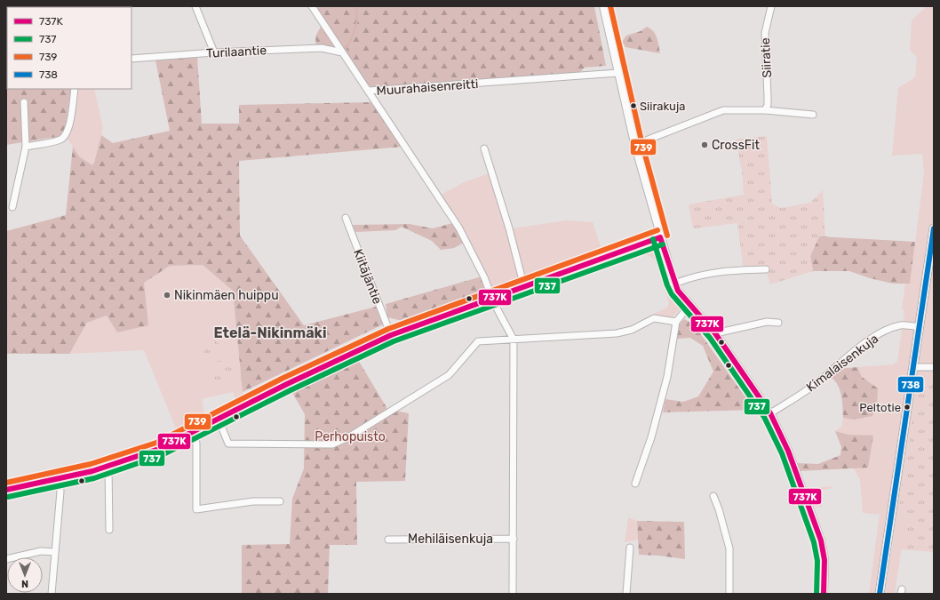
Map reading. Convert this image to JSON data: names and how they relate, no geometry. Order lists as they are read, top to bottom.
{
  "streets": {
    "street": [
      "Turilaantie",
      "Siiratie",
      "Muurahaisenreitti",
      "Kiitäjäntie",
      "Kimalaisenkuja",
      "Mehiläisenkuja"
    ]
  },
  "crossings": [
    ["Turilaantie", "Muurahaisenreitti"]
  ],
  "districts": ["Etelä-Nikinmäki"],
  "parks": ["Perhopuisto"],
  "places": [
    "Siirakuja",
    "CrossFit",
    "Nikinmäen huippu",
    "Peltotie"
  ],
  "lines": [
    "transit line 739",
    "transit line 738",
    "transit line 737K",
    "transit line 737"
  ],
  "legend": [
    "737K",
    "737",
    "739",
    "738"
  ],
  "north": "bottom"
}
